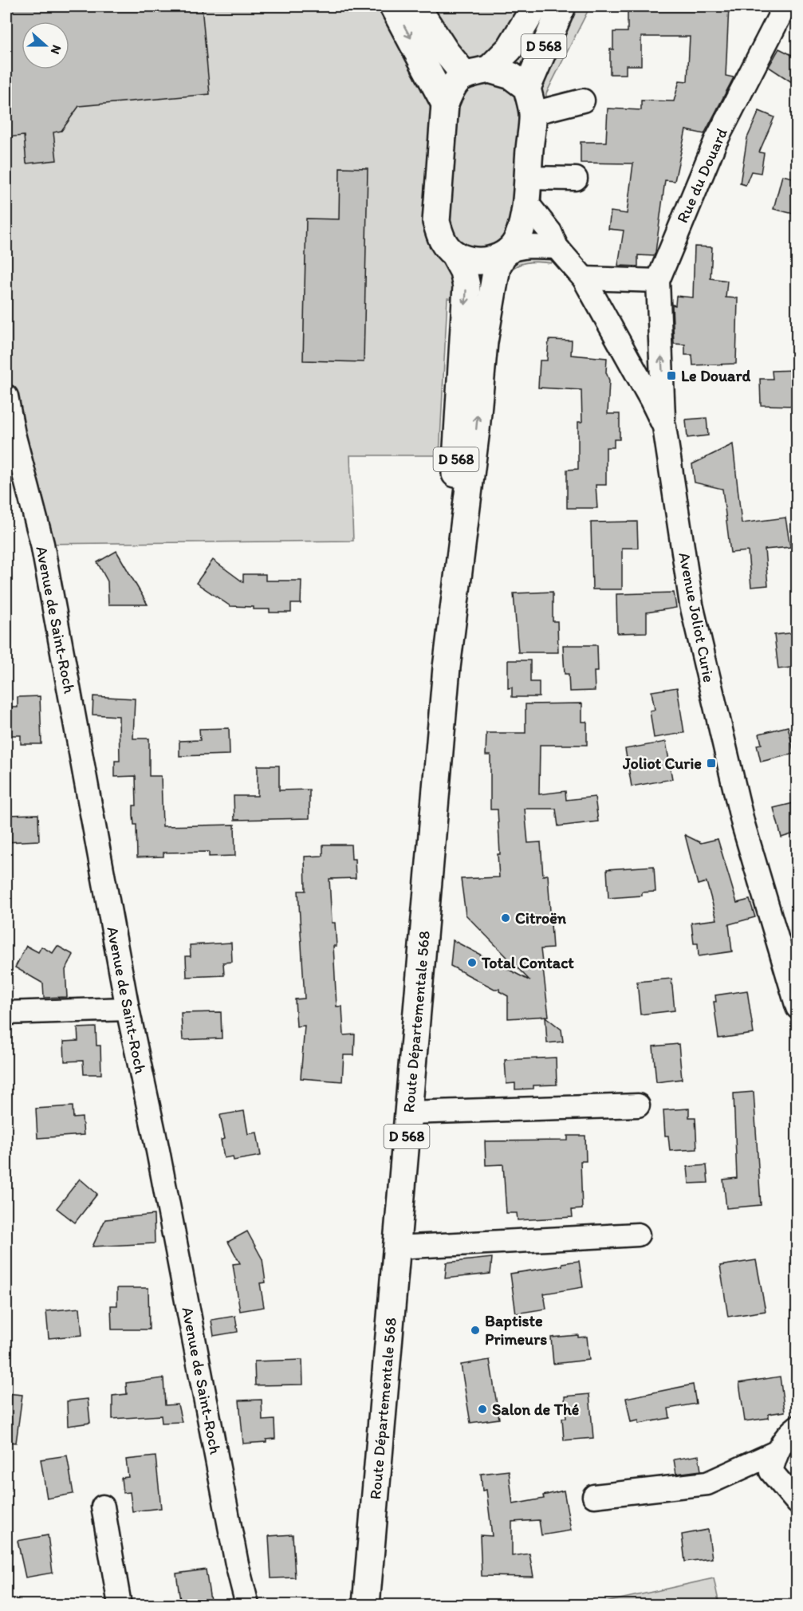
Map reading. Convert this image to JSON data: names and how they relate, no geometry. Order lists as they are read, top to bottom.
{
  "streets": {
    "main road": ["D 568", "Route Départementale 568"],
    "street": ["Rue du Douard", "Avenue Joliot Curie", "Avenue de Saint-Roch"]
  },
  "crossings": [
    ["D 568", "Route Départementale 568"],
    ["Avenue Joliot Curie", "Route Départementale 568"]
  ],
  "places": {
    "transit": ["Le Douard", "Joliot Curie"],
    "other": [
      "Citroën",
      "Total Contact",
      "Baptiste Primeurs",
      "Salon de Thé"
    ]
  },
  "north": "right"
}
